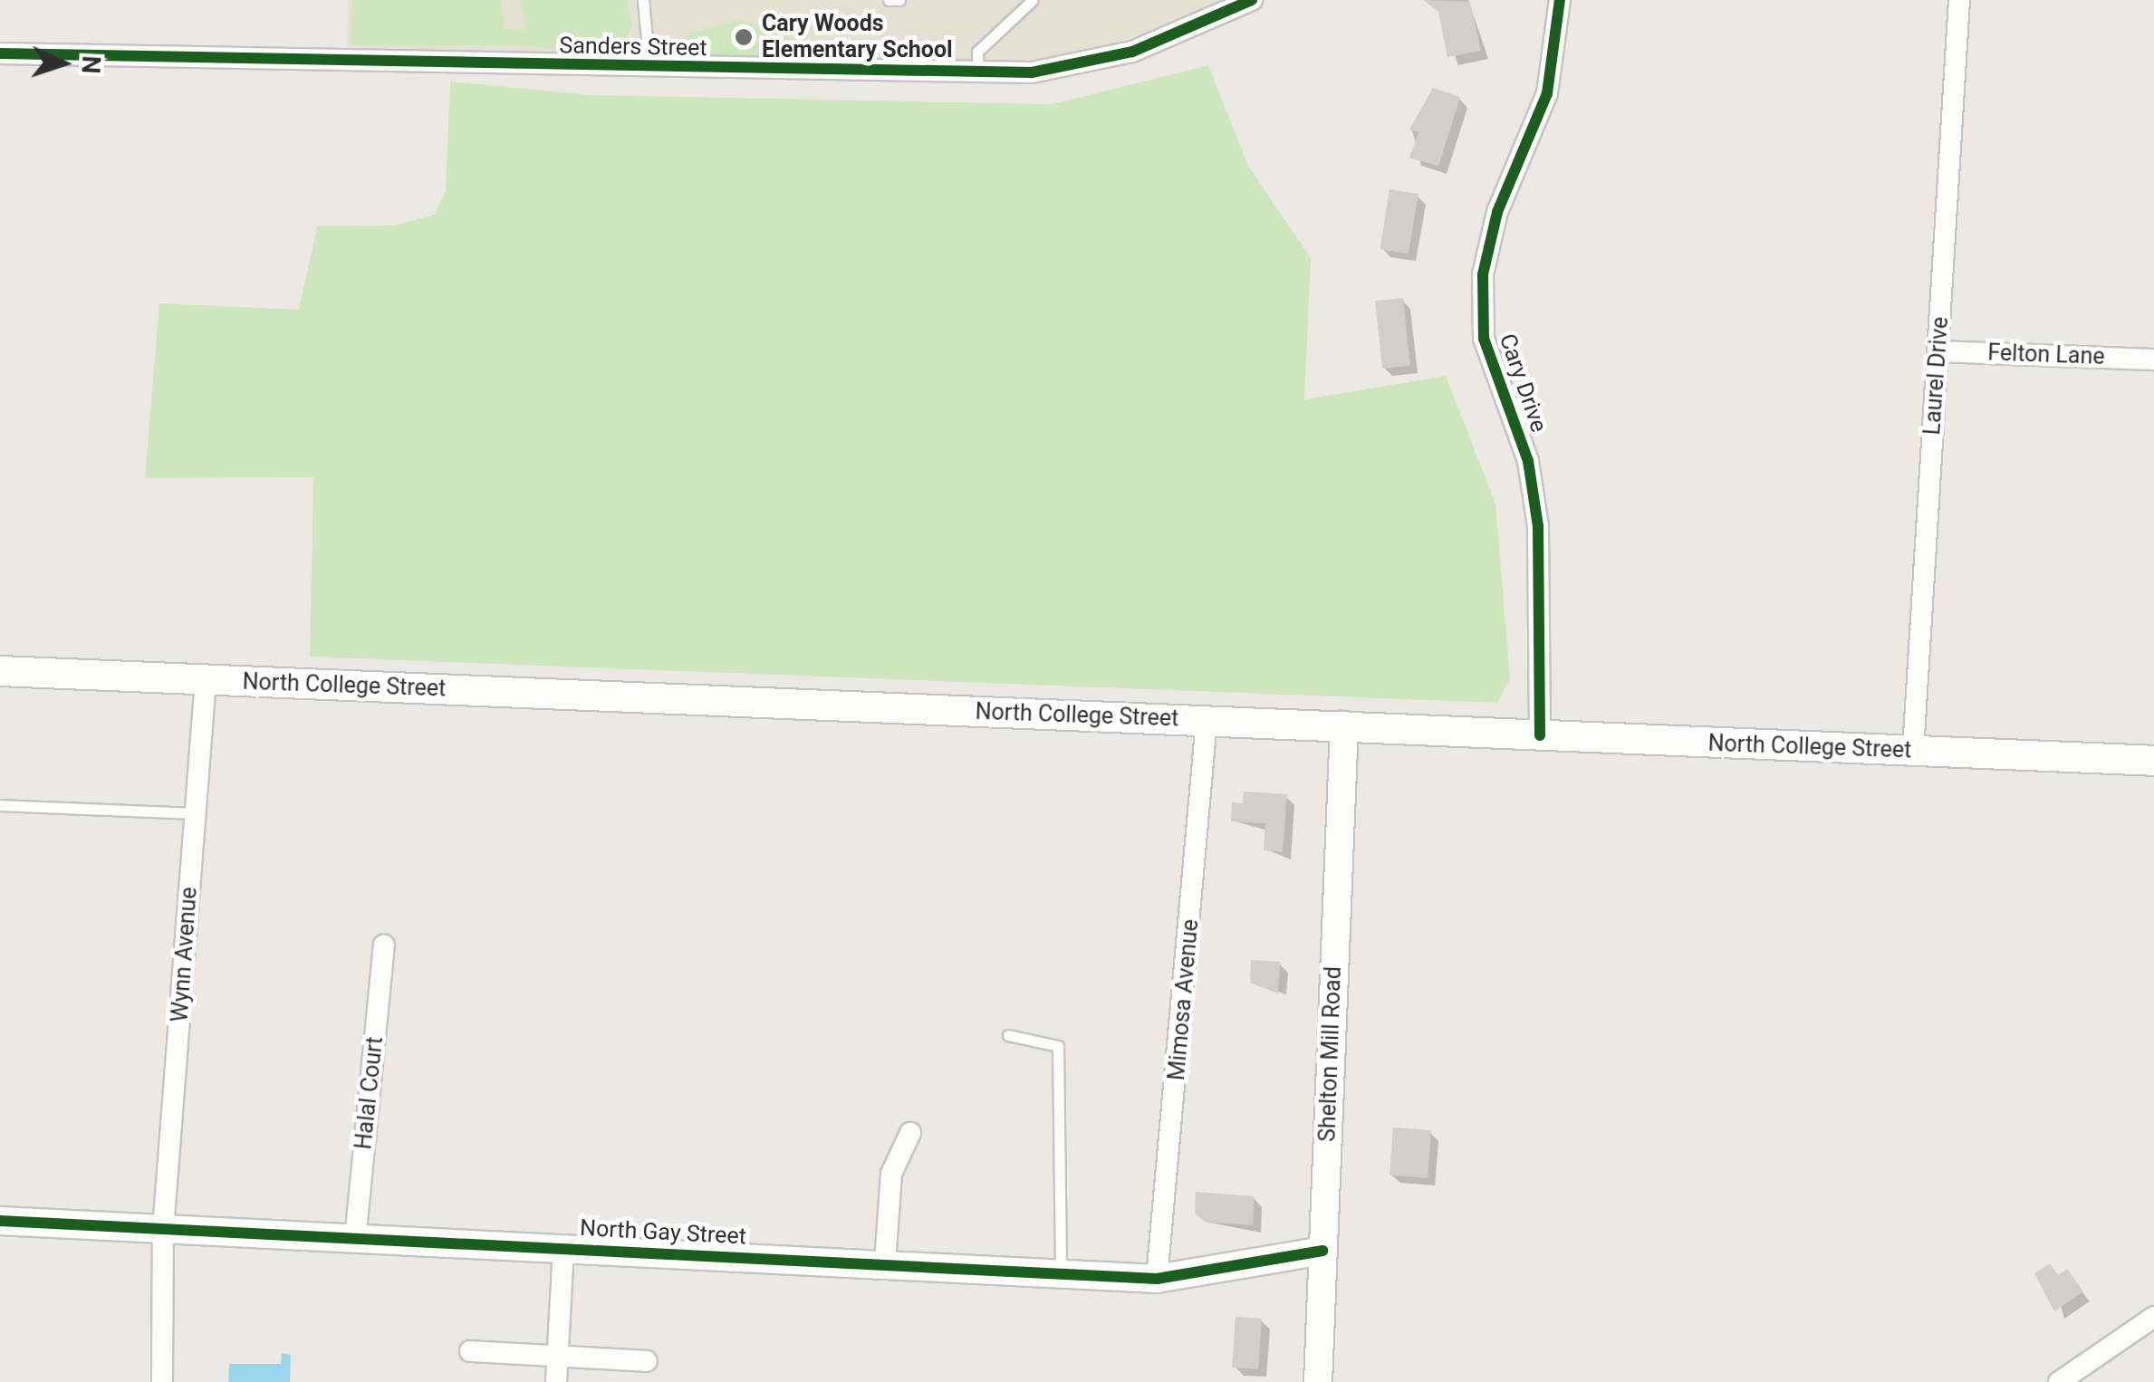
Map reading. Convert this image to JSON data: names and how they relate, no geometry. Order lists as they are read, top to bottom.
{
  "streets": {
    "main road": ["North College Street"],
    "street": [
      "Sanders Street",
      "Felton Lane",
      "Laurel Drive",
      "Cary Drive",
      "Wynn Avenue",
      "Mimosa Avenue",
      "Shelton Mill Road",
      "Halal Court",
      "North Gay Street"
    ]
  },
  "crossings": [
    ["Felton Lane", "Laurel Drive"],
    ["Laurel Drive", "North College Street"],
    ["Cary Drive", "North College Street"],
    ["North College Street", "Wynn Avenue"],
    ["North College Street", "Mimosa Avenue"],
    ["North College Street", "Shelton Mill Road"],
    ["Wynn Avenue", "North Gay Street"],
    ["Mimosa Avenue", "North Gay Street"],
    ["Shelton Mill Road", "North Gay Street"],
    ["Halal Court", "North Gay Street"]
  ],
  "places": ["Cary Woods Elementary School"],
  "north": "right"
}
